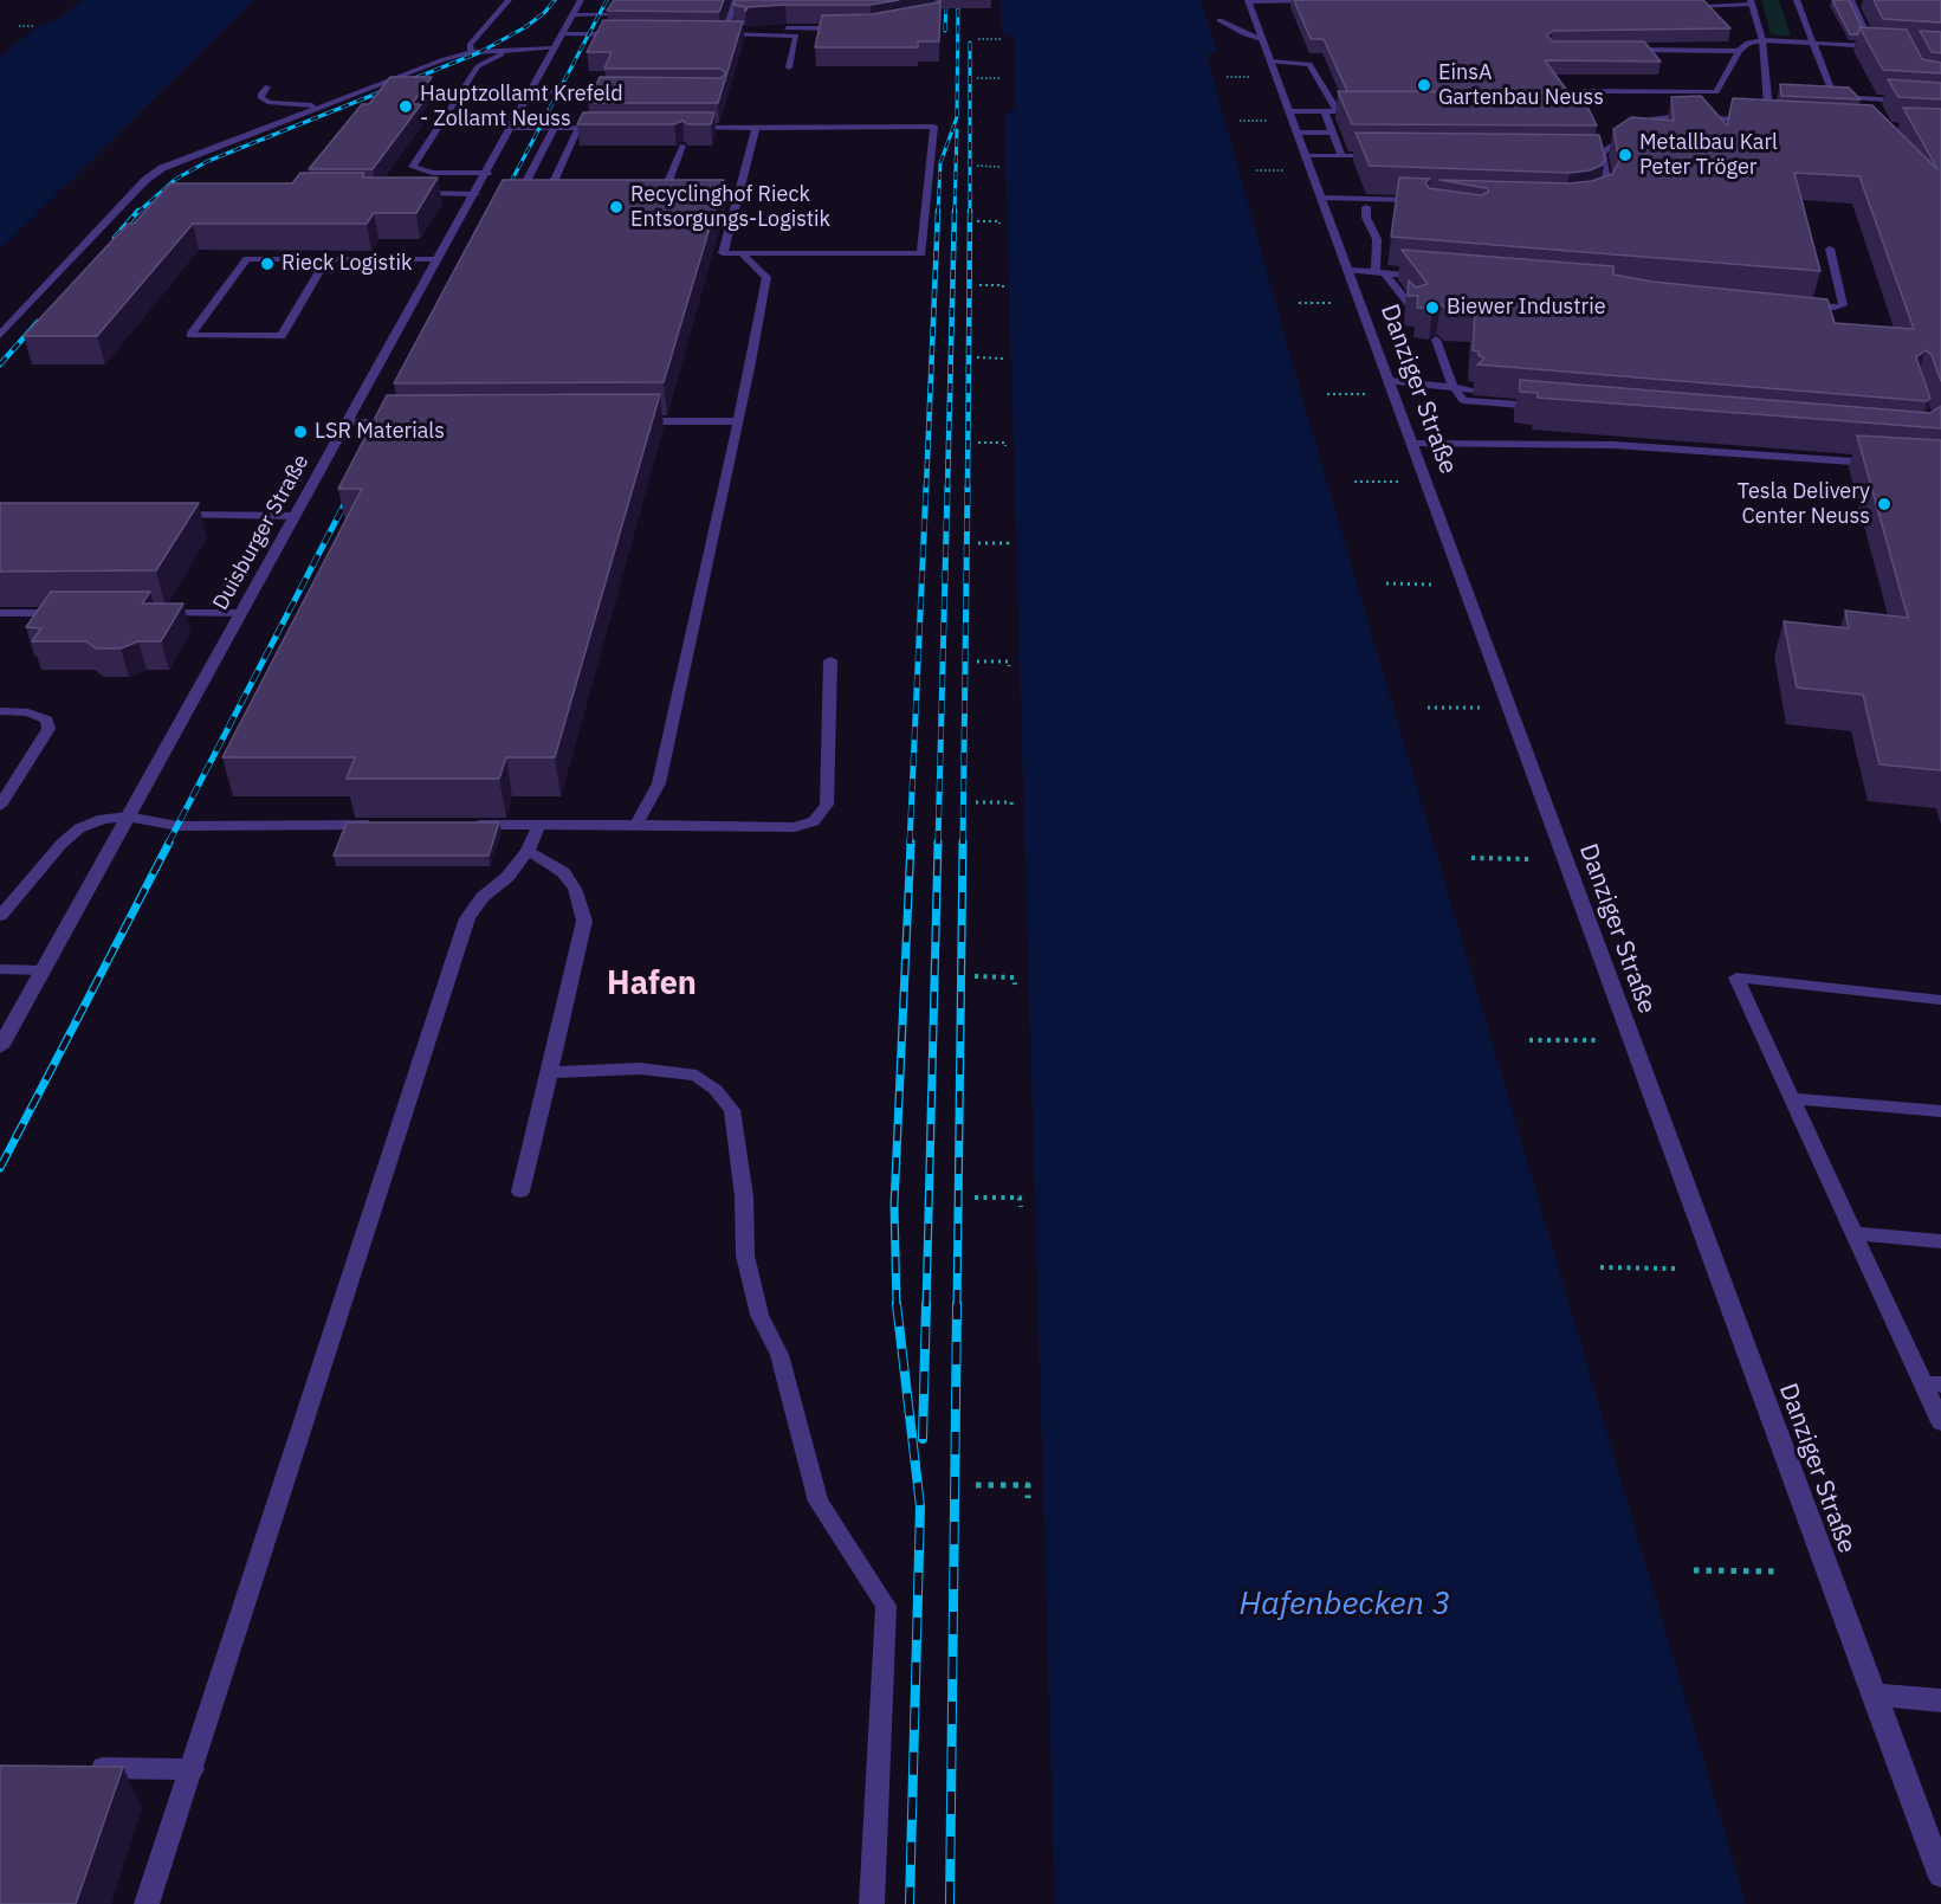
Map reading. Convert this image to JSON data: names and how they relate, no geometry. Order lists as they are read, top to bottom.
{
  "streets": {
    "street": ["Danziger Straße", "Duisburger Straße"]
  },
  "districts": ["Hafen"],
  "water": ["Hafenbecken 3"],
  "places": [
    "EinsA Gartenbau Neuss",
    "Hauptzollamt Krefeld - Zollamt Neuss",
    "Metallbau Karl Peter Tröger",
    "Recyclinghof Rieck Entsorgungs-Logistik",
    "Rieck Logistik",
    "Biewer Industrie",
    "LSR Materials",
    "Tesla Delivery Center Neuss"
  ]
}
